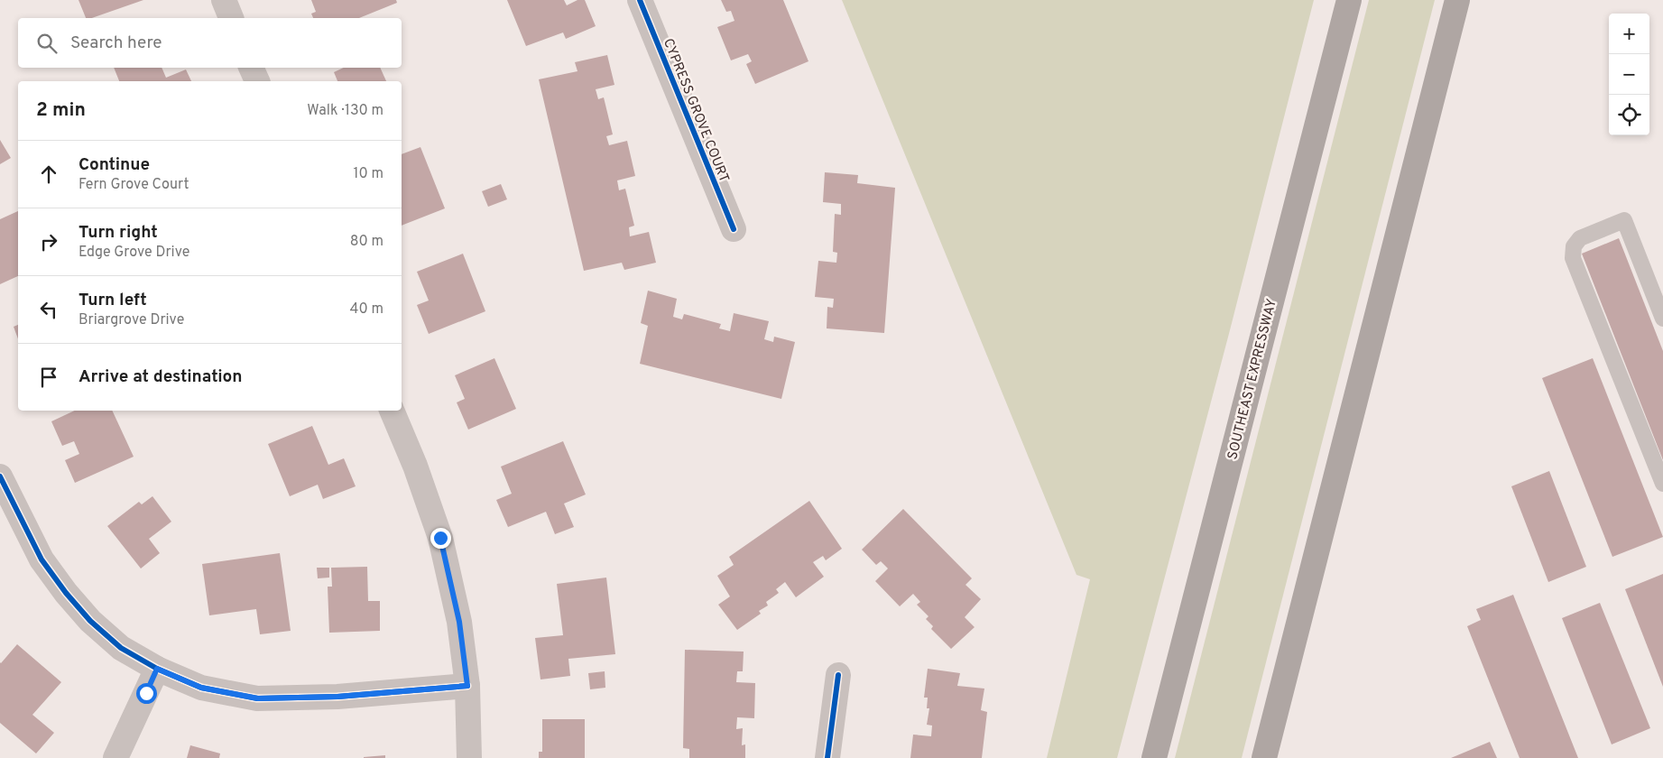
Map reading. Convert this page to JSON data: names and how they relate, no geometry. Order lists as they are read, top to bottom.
{
  "streets": {
    "highway": ["SOUTHEAST EXPRESSWAY"],
    "street": ["CYPRESS GROVE COURT"]
  },
  "page": {
    "map_buttons": ["+", "−"],
    "search": "Search here",
    "heading": ["2 min", "Walk · 130 m"],
    "list": [
      ["Continue", "Fern Grove Court", "10 m"],
      ["Turn right", "Edge Grove Drive", "80 m"],
      ["Turn left", "Briargrove Drive", "40 m"],
      "Arrive at destination"
    ]
  }
}
